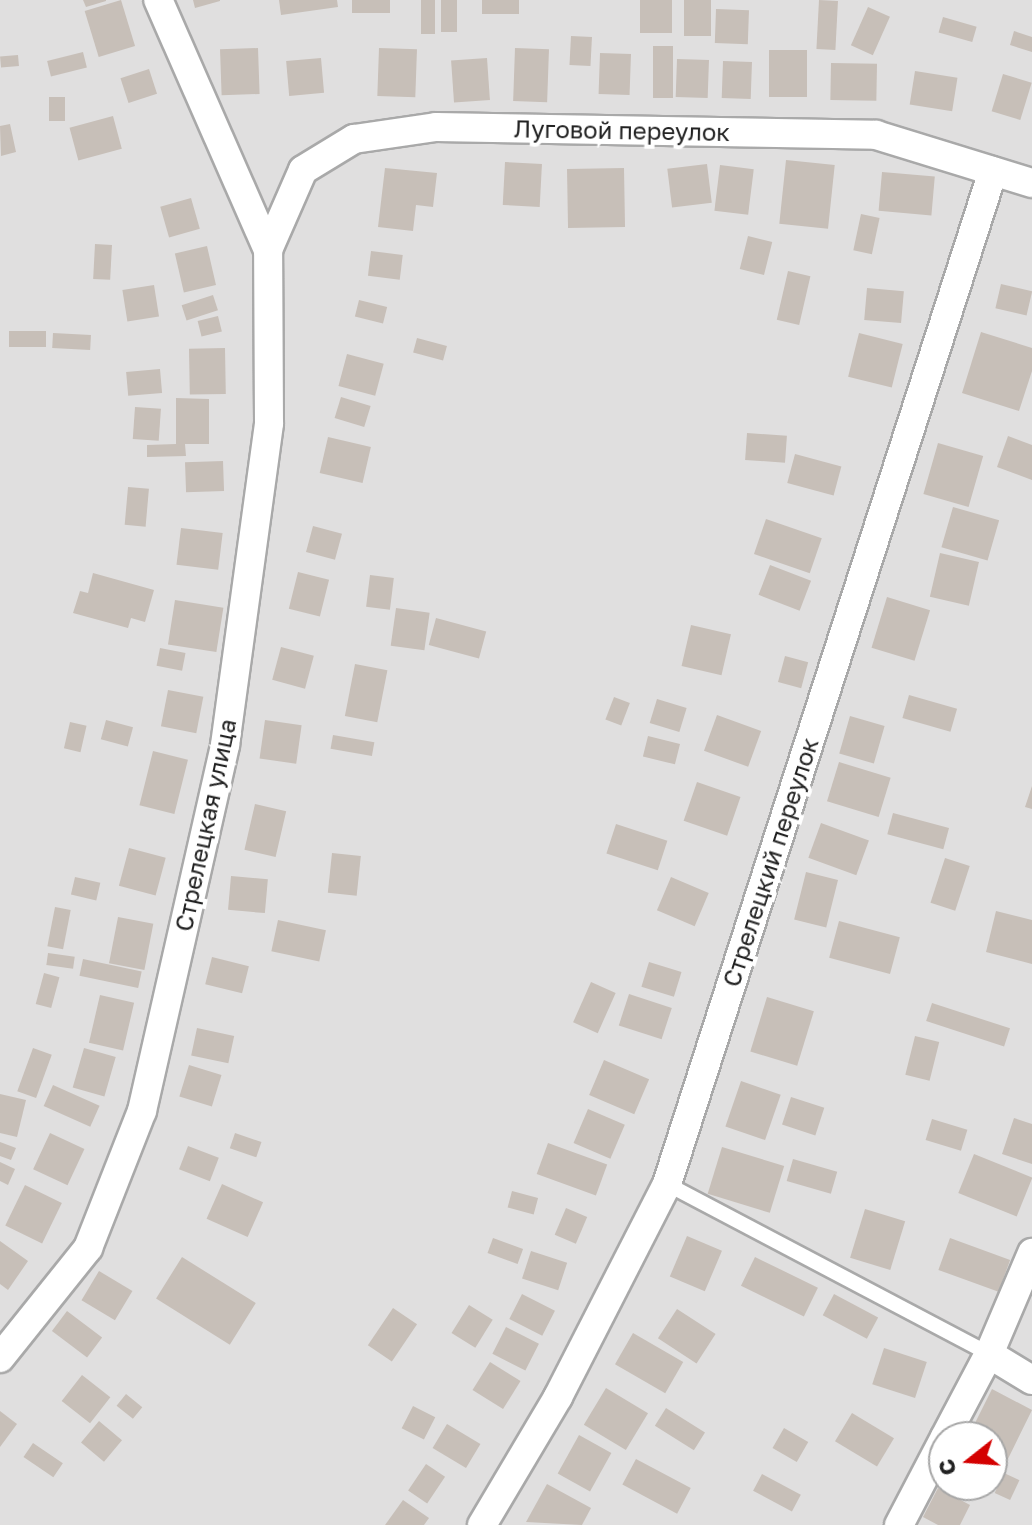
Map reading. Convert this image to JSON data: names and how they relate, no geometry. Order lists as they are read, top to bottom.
{
  "streets": {
    "street": ["Луговой переулок", "Стрелецкая улица", "Стрелецкий переулок"]
  },
  "crossings": [
    ["Луговой переулок", "Стрелецкая улица"],
    ["Луговой переулок", "Стрелецкий переулок"]
  ],
  "north": "left"
}
